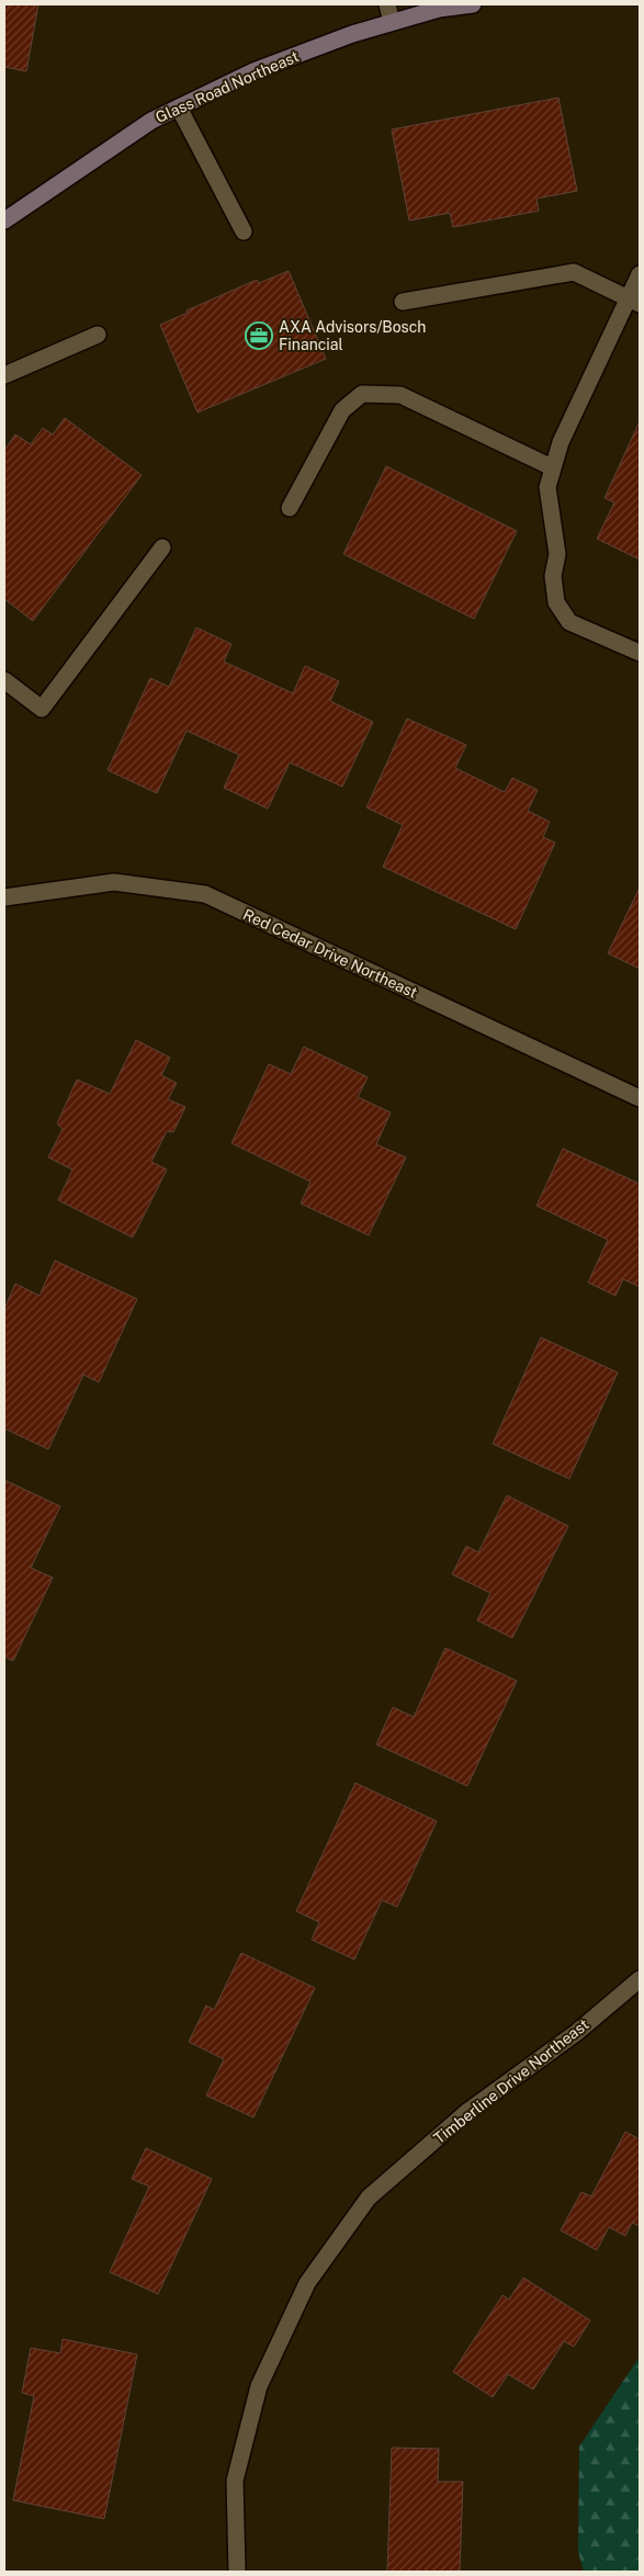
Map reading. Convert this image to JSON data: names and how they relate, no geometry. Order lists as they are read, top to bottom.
{
  "streets": {
    "street": ["Glass Road Northeast", "Red Cedar Drive Northeast", "Timberline Drive Northeast"]
  },
  "places": {
    "office": ["AXA Advisors/Bosch Financial"]
  }
}
